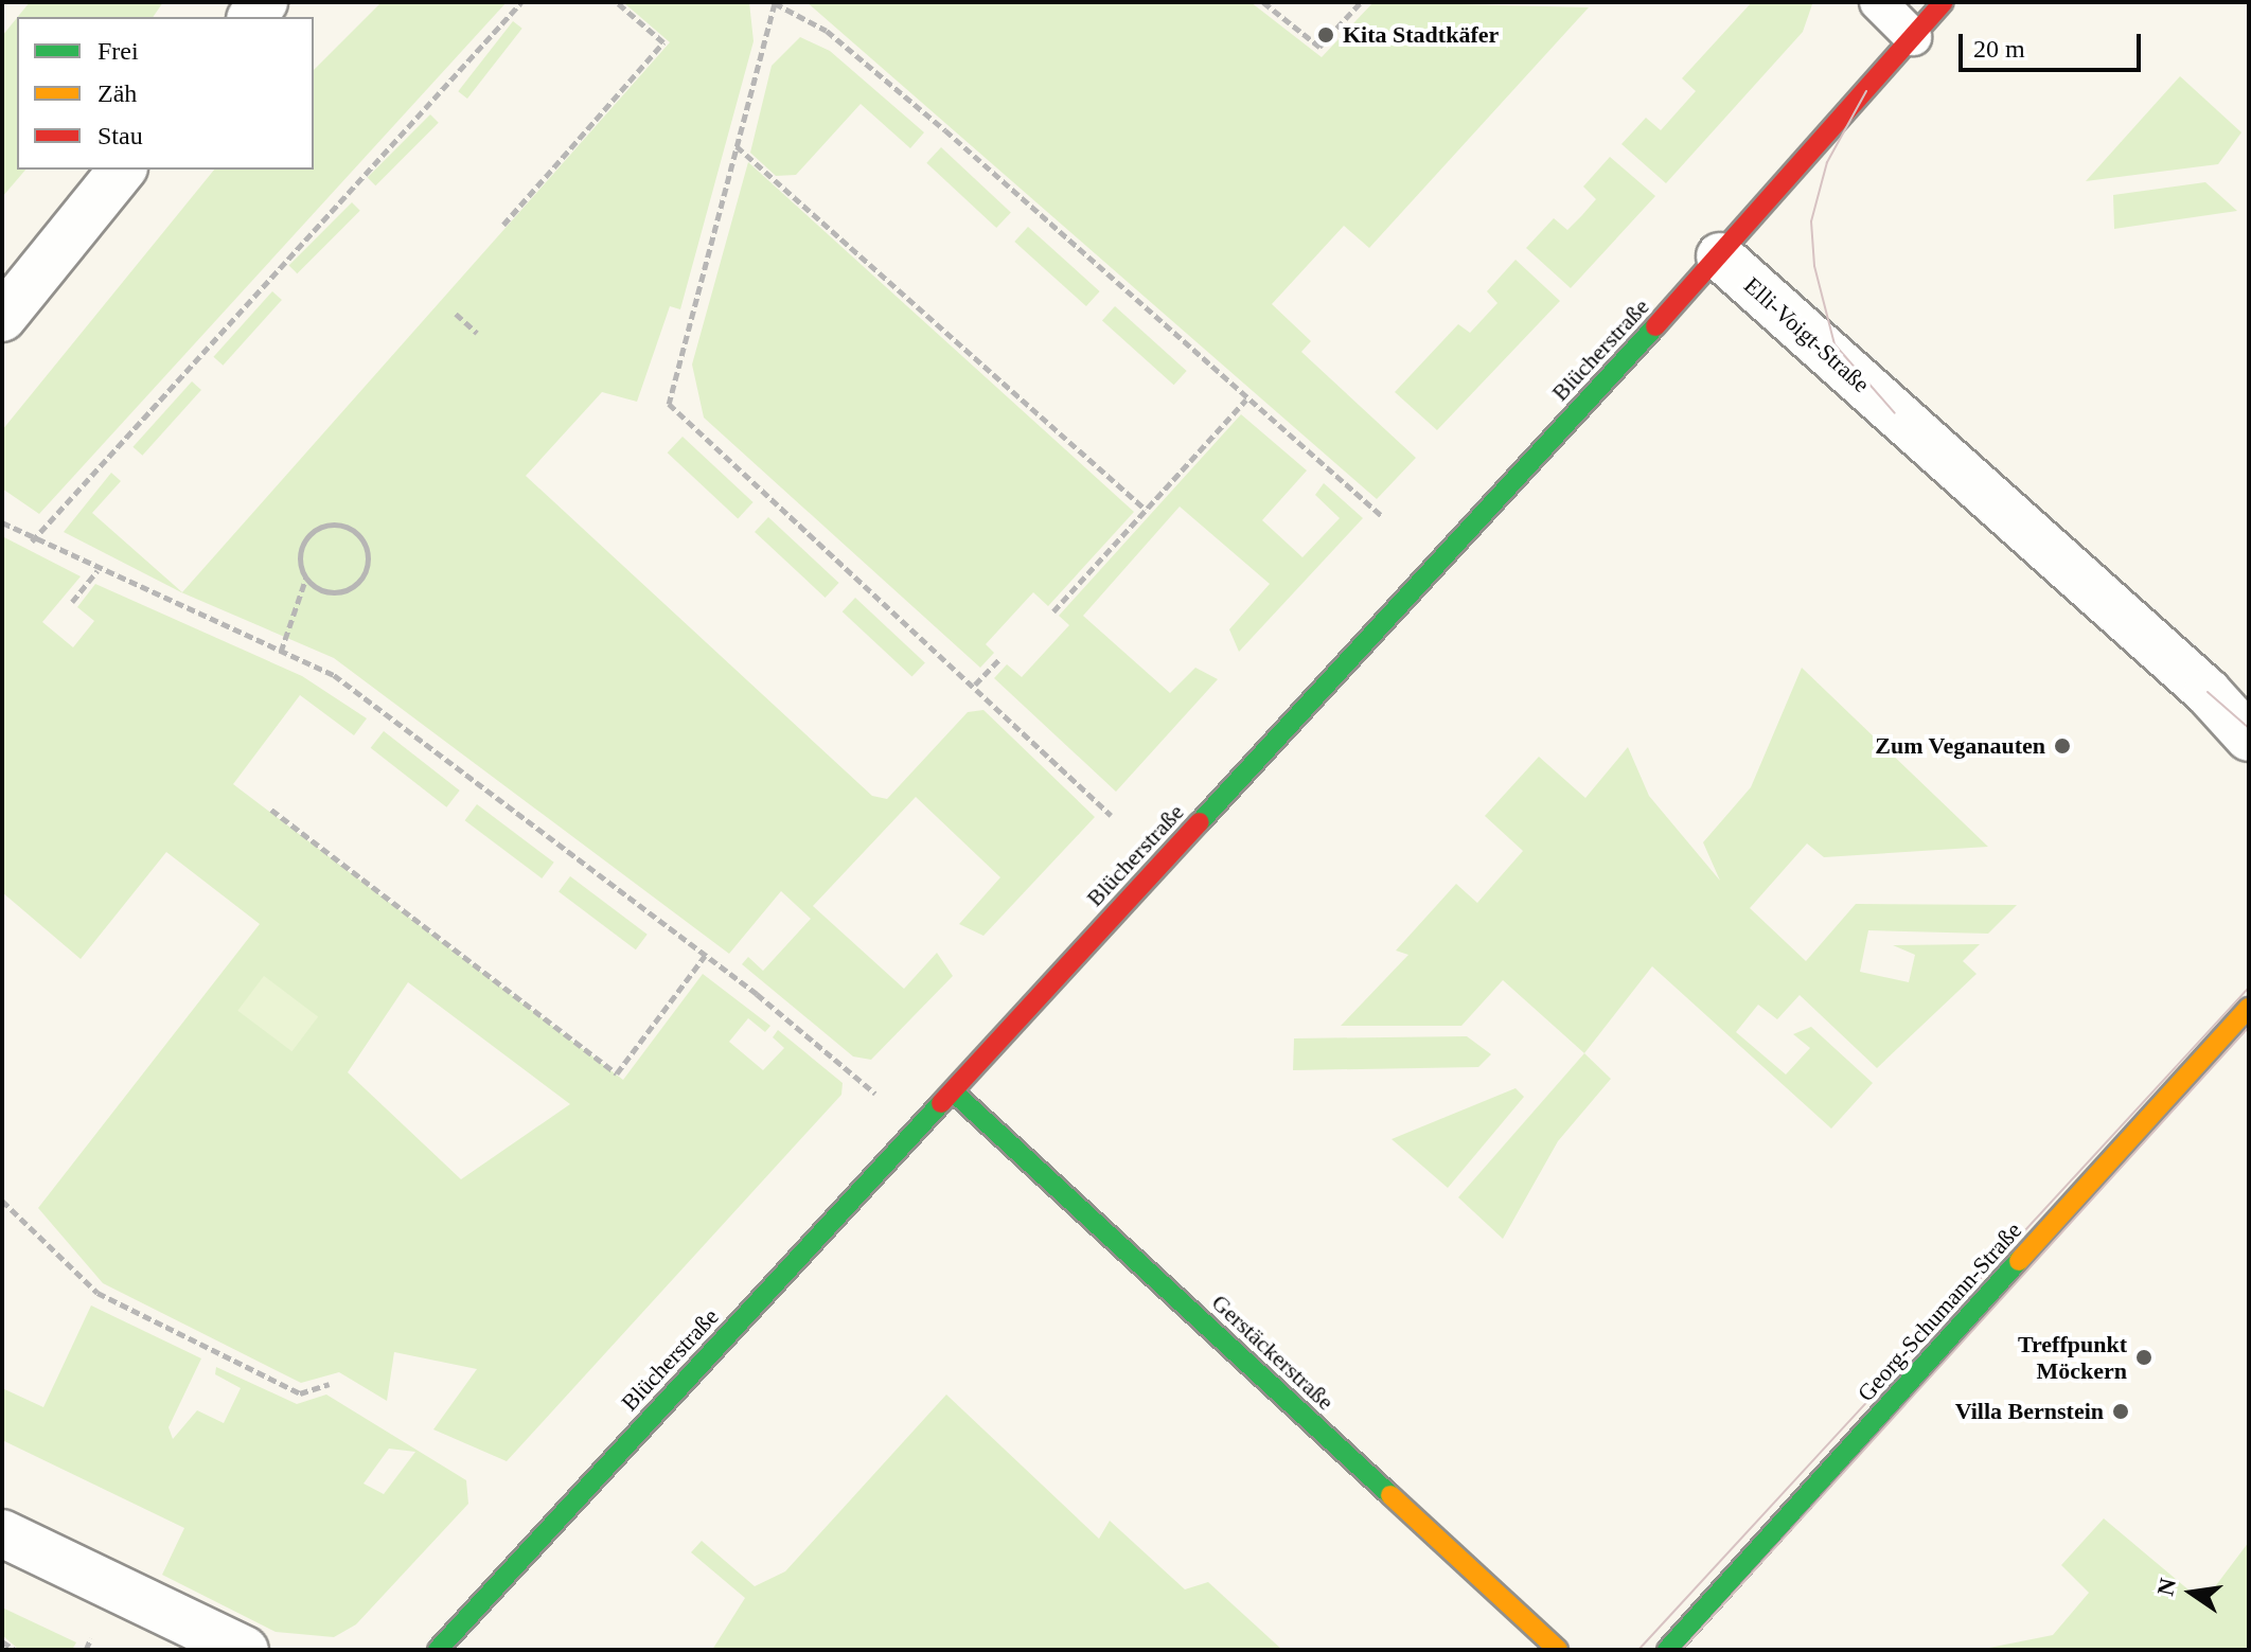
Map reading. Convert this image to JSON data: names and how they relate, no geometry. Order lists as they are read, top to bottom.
{
  "streets": {
    "street": [
      "Elli-Voigt-Straße",
      "Blücherstraße",
      "Georg-Schumann-Straße",
      "Gerstäckerstraße"
    ]
  },
  "crossings": [
    ["Elli-Voigt-Straße", "Blücherstraße"],
    ["Blücherstraße", "Gerstäckerstraße"]
  ],
  "places": [
    "Kita Stadtkäfer",
    "Zum Veganauten",
    "Treffpunkt Möckern",
    "Villa Bernstein"
  ],
  "legend": ["Frei", "Zäh", "Stau"],
  "scale_bar": "20 m",
  "north": "left"
}
